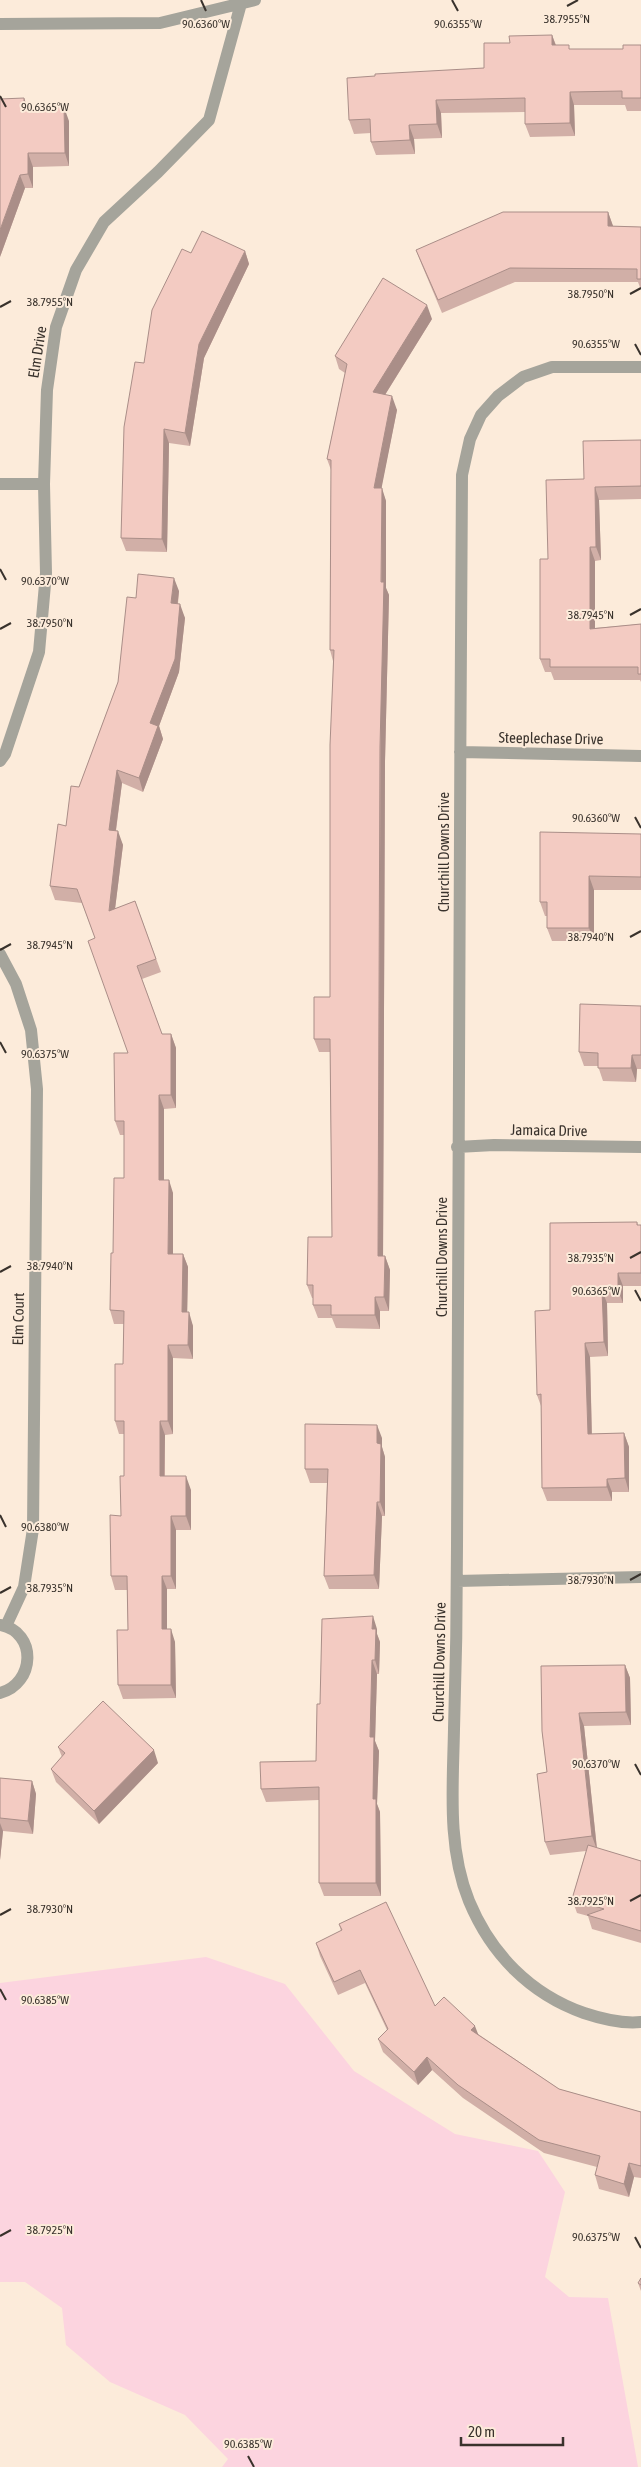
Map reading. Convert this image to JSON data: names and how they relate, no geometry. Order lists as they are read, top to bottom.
{
  "streets": {
    "street": [
      "Elm Drive",
      "Steeplechase Drive",
      "Churchill Downs Drive",
      "Jamaica Drive",
      "Elm Court"
    ]
  },
  "crossings": [
    ["Steeplechase Drive", "Churchill Downs Drive"],
    ["Churchill Downs Drive", "Jamaica Drive"]
  ],
  "scale_bar": "20 m",
  "coordinates": [
    "38.7955°N",
    "90.6360°W",
    "90.6355°W",
    "90.6365°W",
    "38.7950°N",
    "90.6370°W",
    "38.7945°N",
    "38.7940°N",
    "90.6375°W",
    "38.7935°N",
    "90.6380°W",
    "38.7930°N",
    "38.7925°N",
    "90.6385°W"
  ]
}
